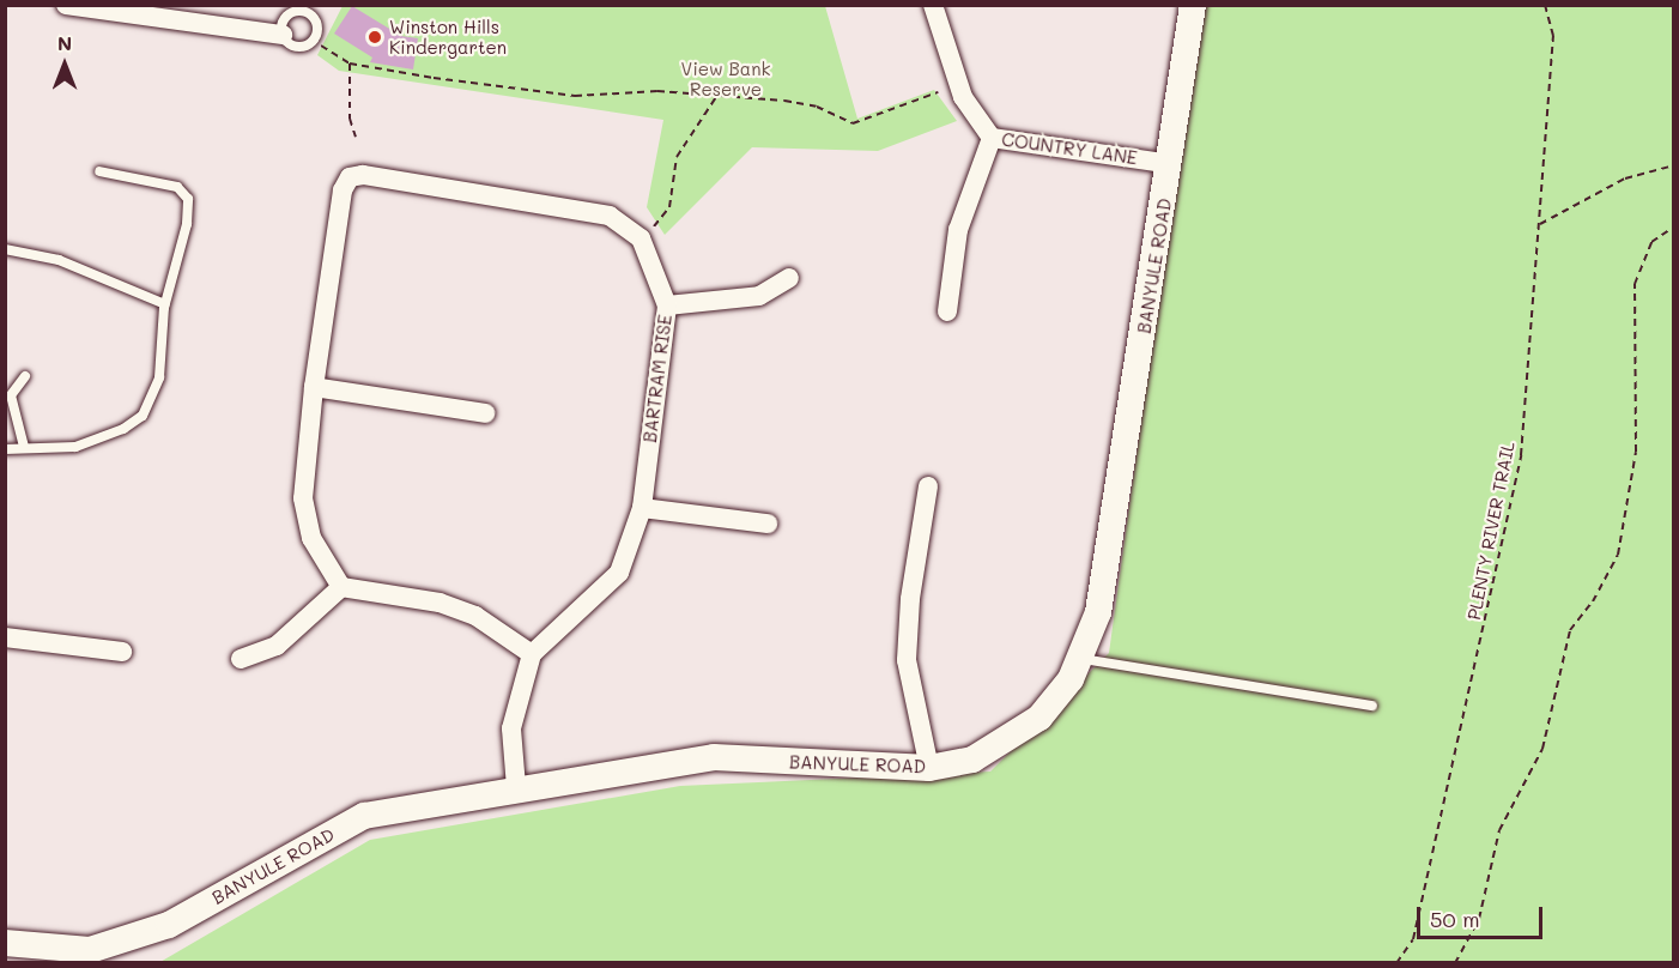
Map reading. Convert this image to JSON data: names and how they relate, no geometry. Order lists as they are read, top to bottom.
{
  "streets": {
    "street": ["COUNTRY LANE", "BANYULE ROAD", "BARTRAM RISE"],
    "path": ["PLENTY RIVER TRAIL"]
  },
  "crossings": [
    ["COUNTRY LANE", "BANYULE ROAD"]
  ],
  "parks": ["View Bank Reserve"],
  "places": ["Winston Hills Kindergarten"],
  "scale_bar": "50 m",
  "north": "top"
}
